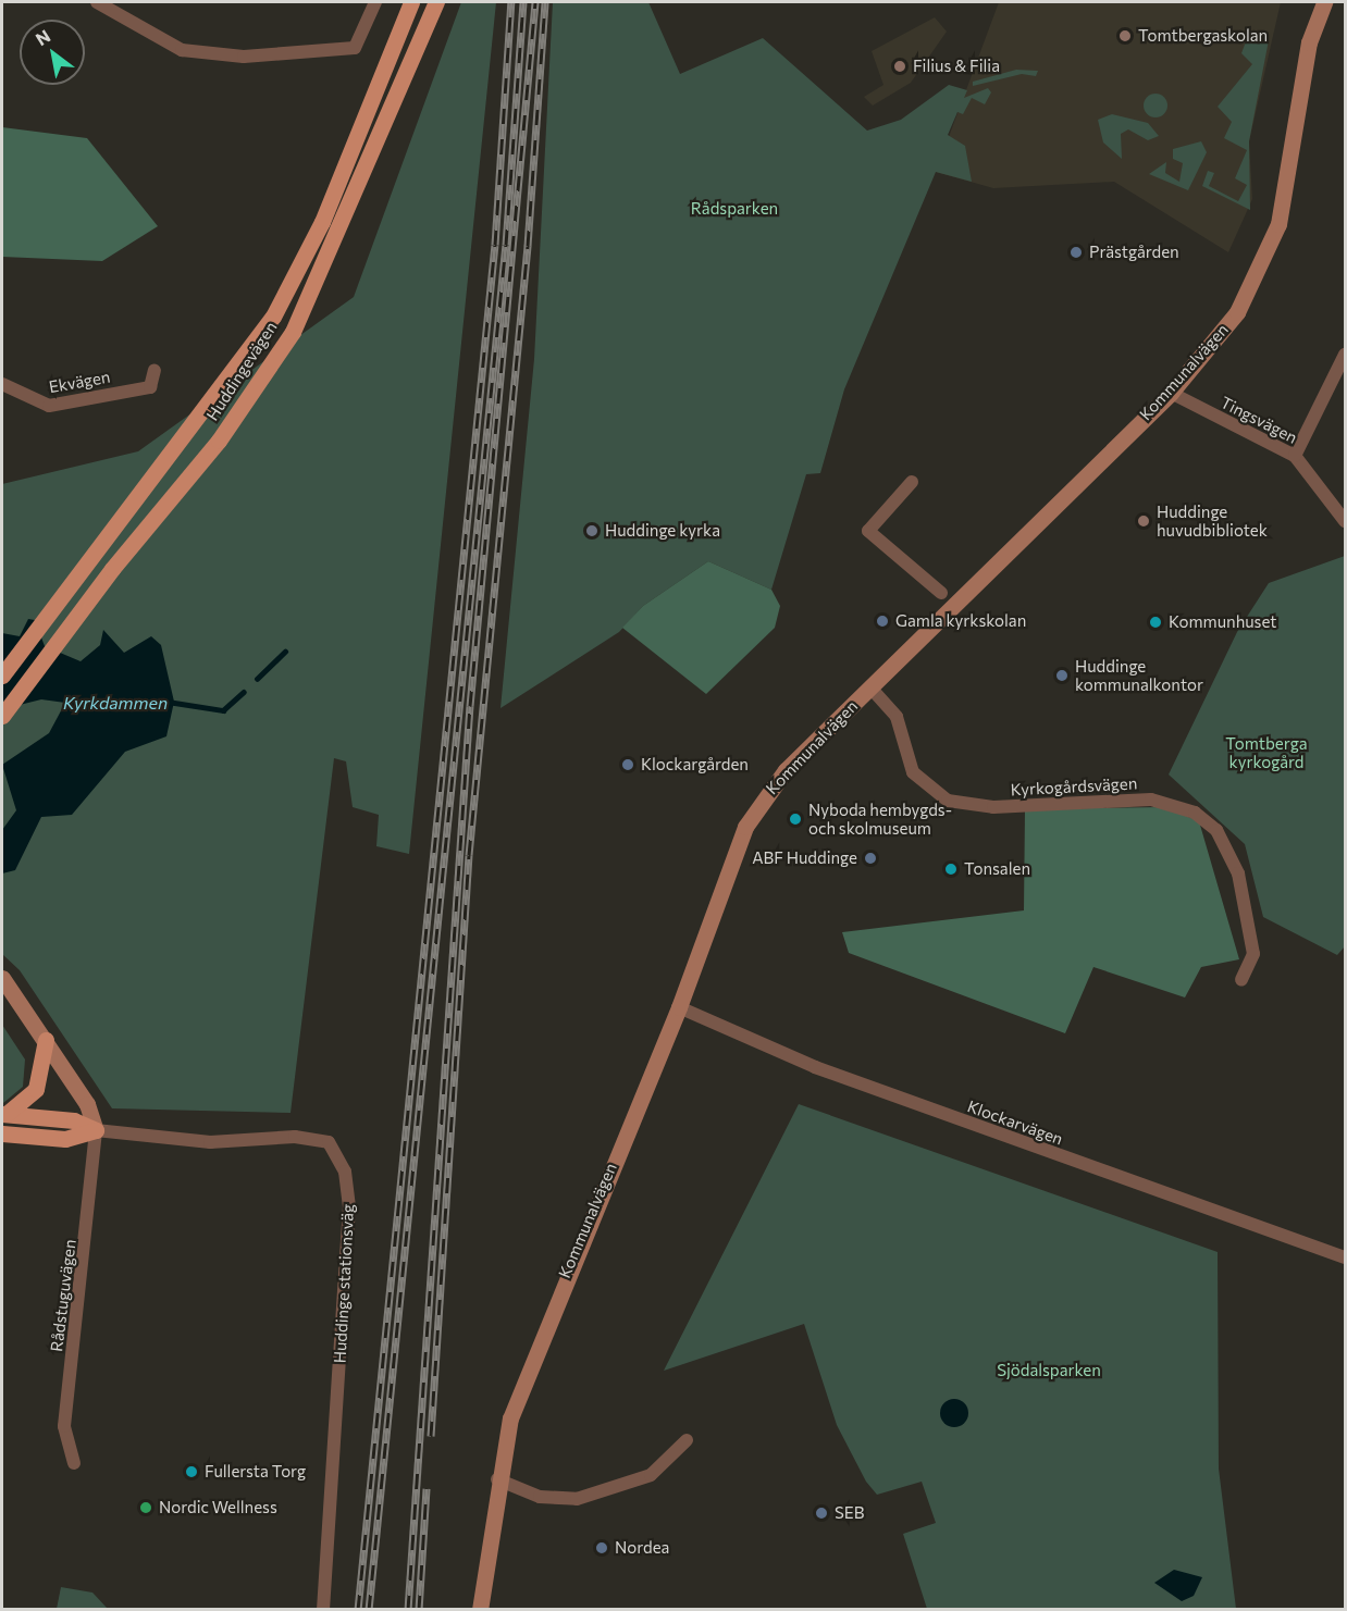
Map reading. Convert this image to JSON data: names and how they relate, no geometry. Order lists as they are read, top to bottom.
{
  "streets": {
    "main road": ["Huddingevägen"],
    "street": [
      "Kommunalvägen",
      "Ekvägen",
      "Tingsvägen",
      "Kyrkogårdsvägen",
      "Klockarvägen",
      "Huddinge stationsväg",
      "Rådstuguvägen"
    ]
  },
  "crossings": [
    ["Kommunalvägen", "Tingsvägen"],
    ["Kommunalvägen", "Kyrkogårdsvägen"],
    ["Kommunalvägen", "Klockarvägen"],
    ["Huddinge stationsväg", "Rådstuguvägen"]
  ],
  "water": ["Kyrkdammen"],
  "parks": ["Rådsparken", "Tomtberga kyrkogård", "Sjödalsparken"],
  "places": [
    "Tomtbergaskolan",
    "Filius & Filia",
    "Prästgården",
    "Huddinge huvudbibliotek",
    "Huddinge kyrka",
    "Gamla kyrkskolan",
    "Kommunhuset",
    "Huddinge kommunalkontor",
    "Klockargården",
    "Nyboda hembygds- och skolmuseum",
    "ABF Huddinge",
    "Tonsalen",
    "Fullersta Torg",
    "Nordic Wellness",
    "SEB",
    "Nordea"
  ],
  "north": "top left"
}
